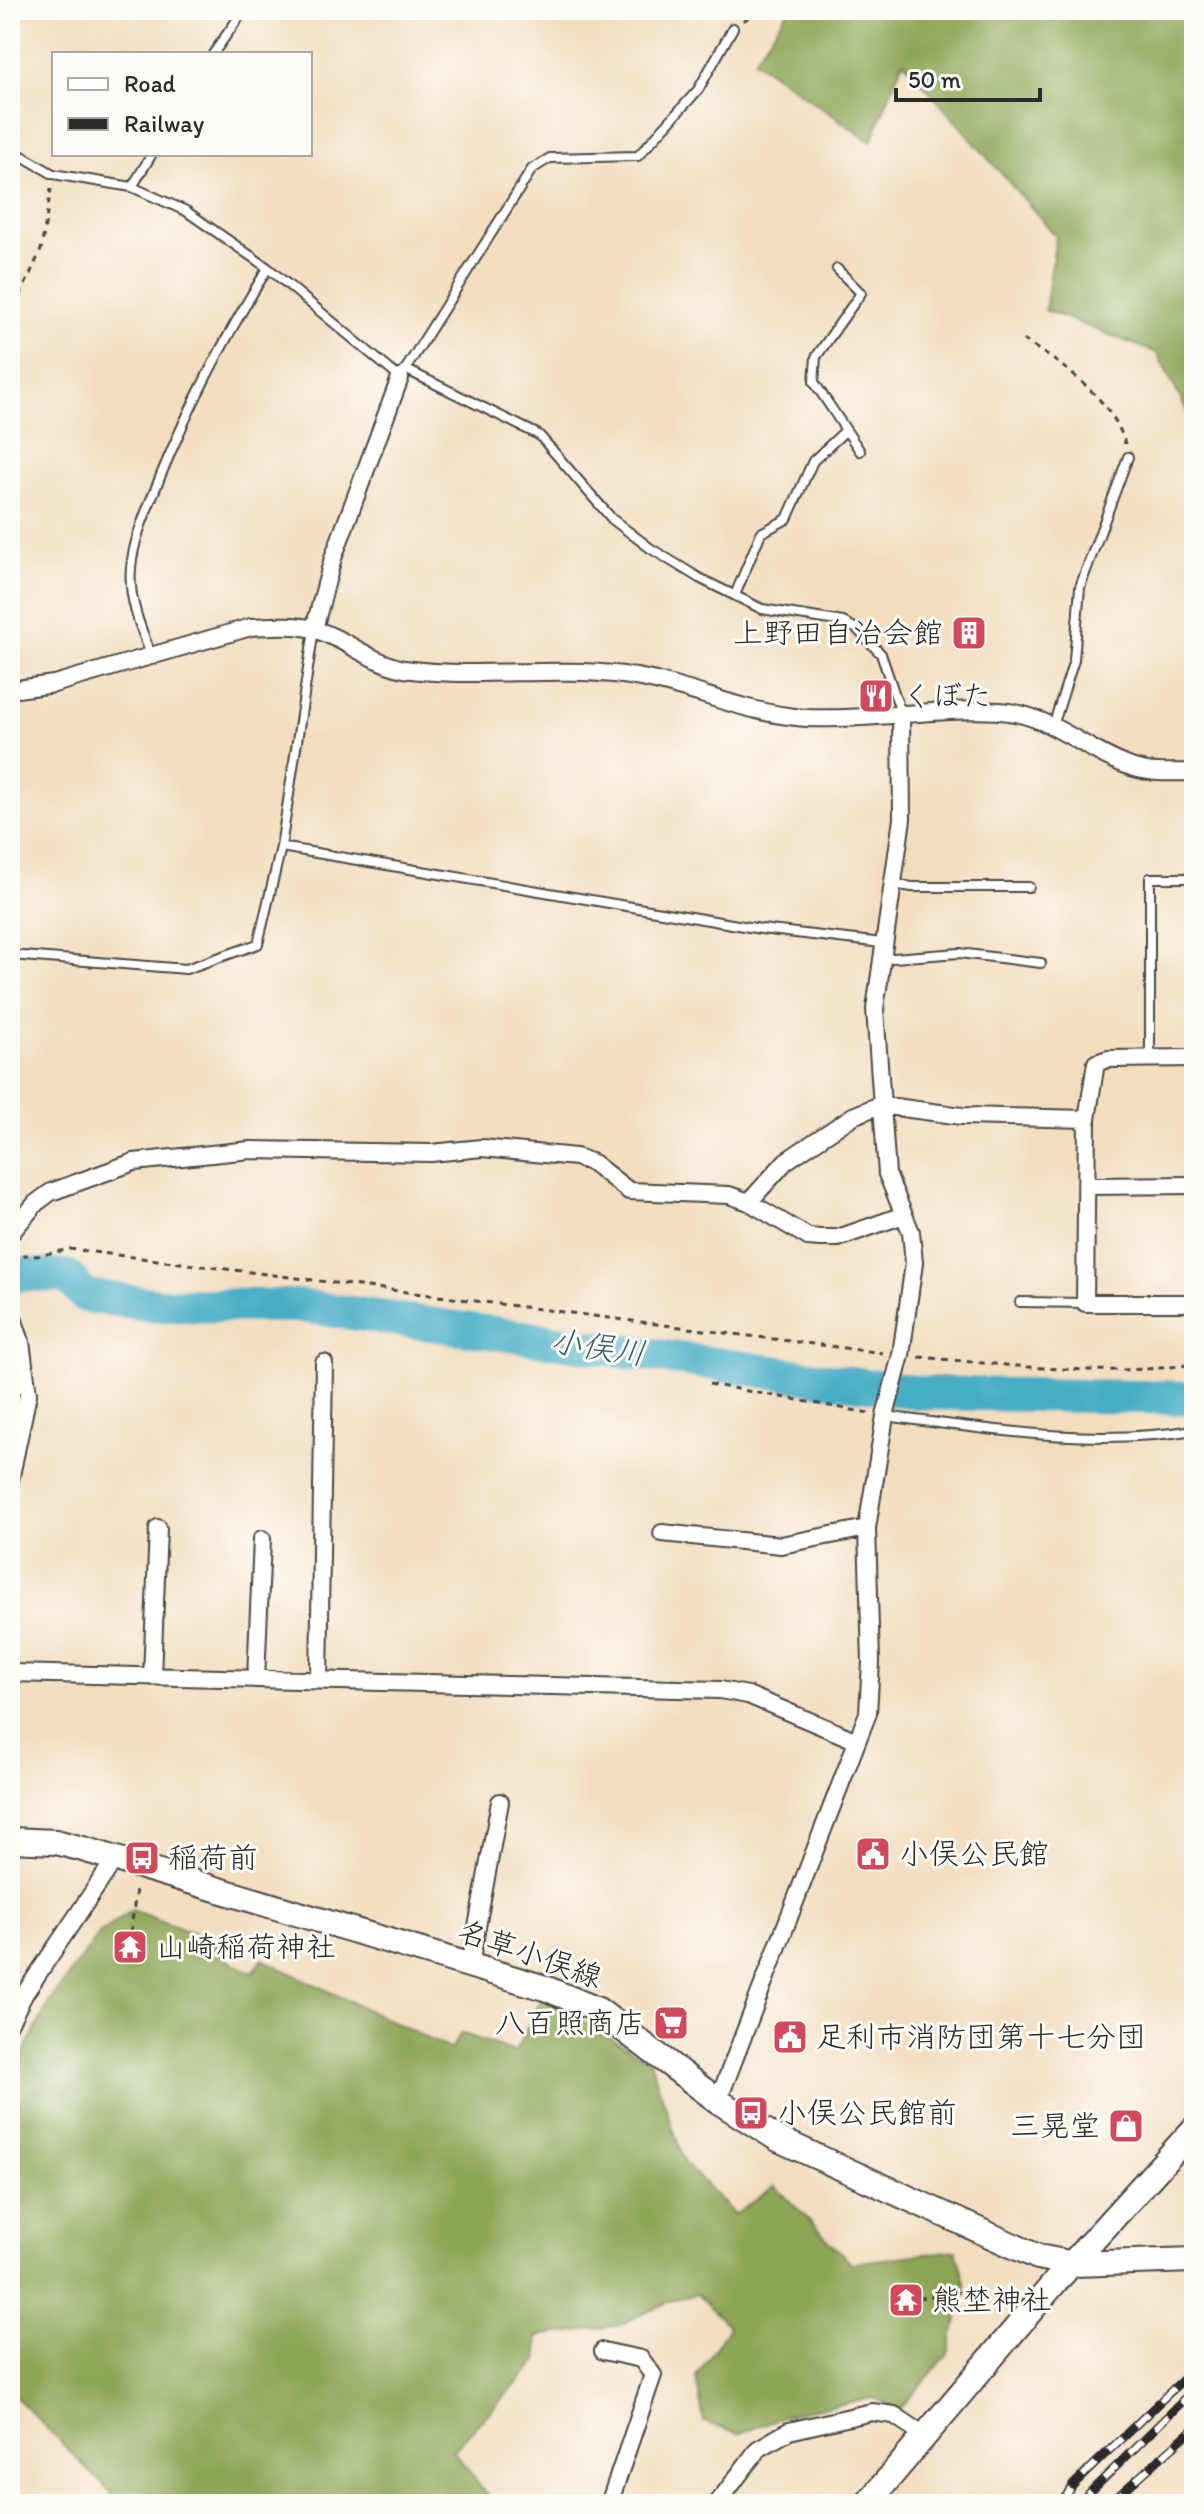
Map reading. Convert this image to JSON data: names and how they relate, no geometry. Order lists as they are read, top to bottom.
{
  "streets": {
    "main road": ["名草小俣線"]
  },
  "water": ["小俣川"],
  "places": {
    "building": ["上野田自治会館"],
    "restaurant": ["くぼた"],
    "public building": ["小俣公民館", "足利市消防団第十七分団"],
    "bus stop": ["稲荷前", "小俣公民館前"],
    "temple": ["山崎稲荷神社", "熊埜神社"],
    "supermarket": ["八百照商店"],
    "shop": ["三晃堂"]
  },
  "legend": ["Road", "Railway"],
  "scale_bar": "50 m"
}
